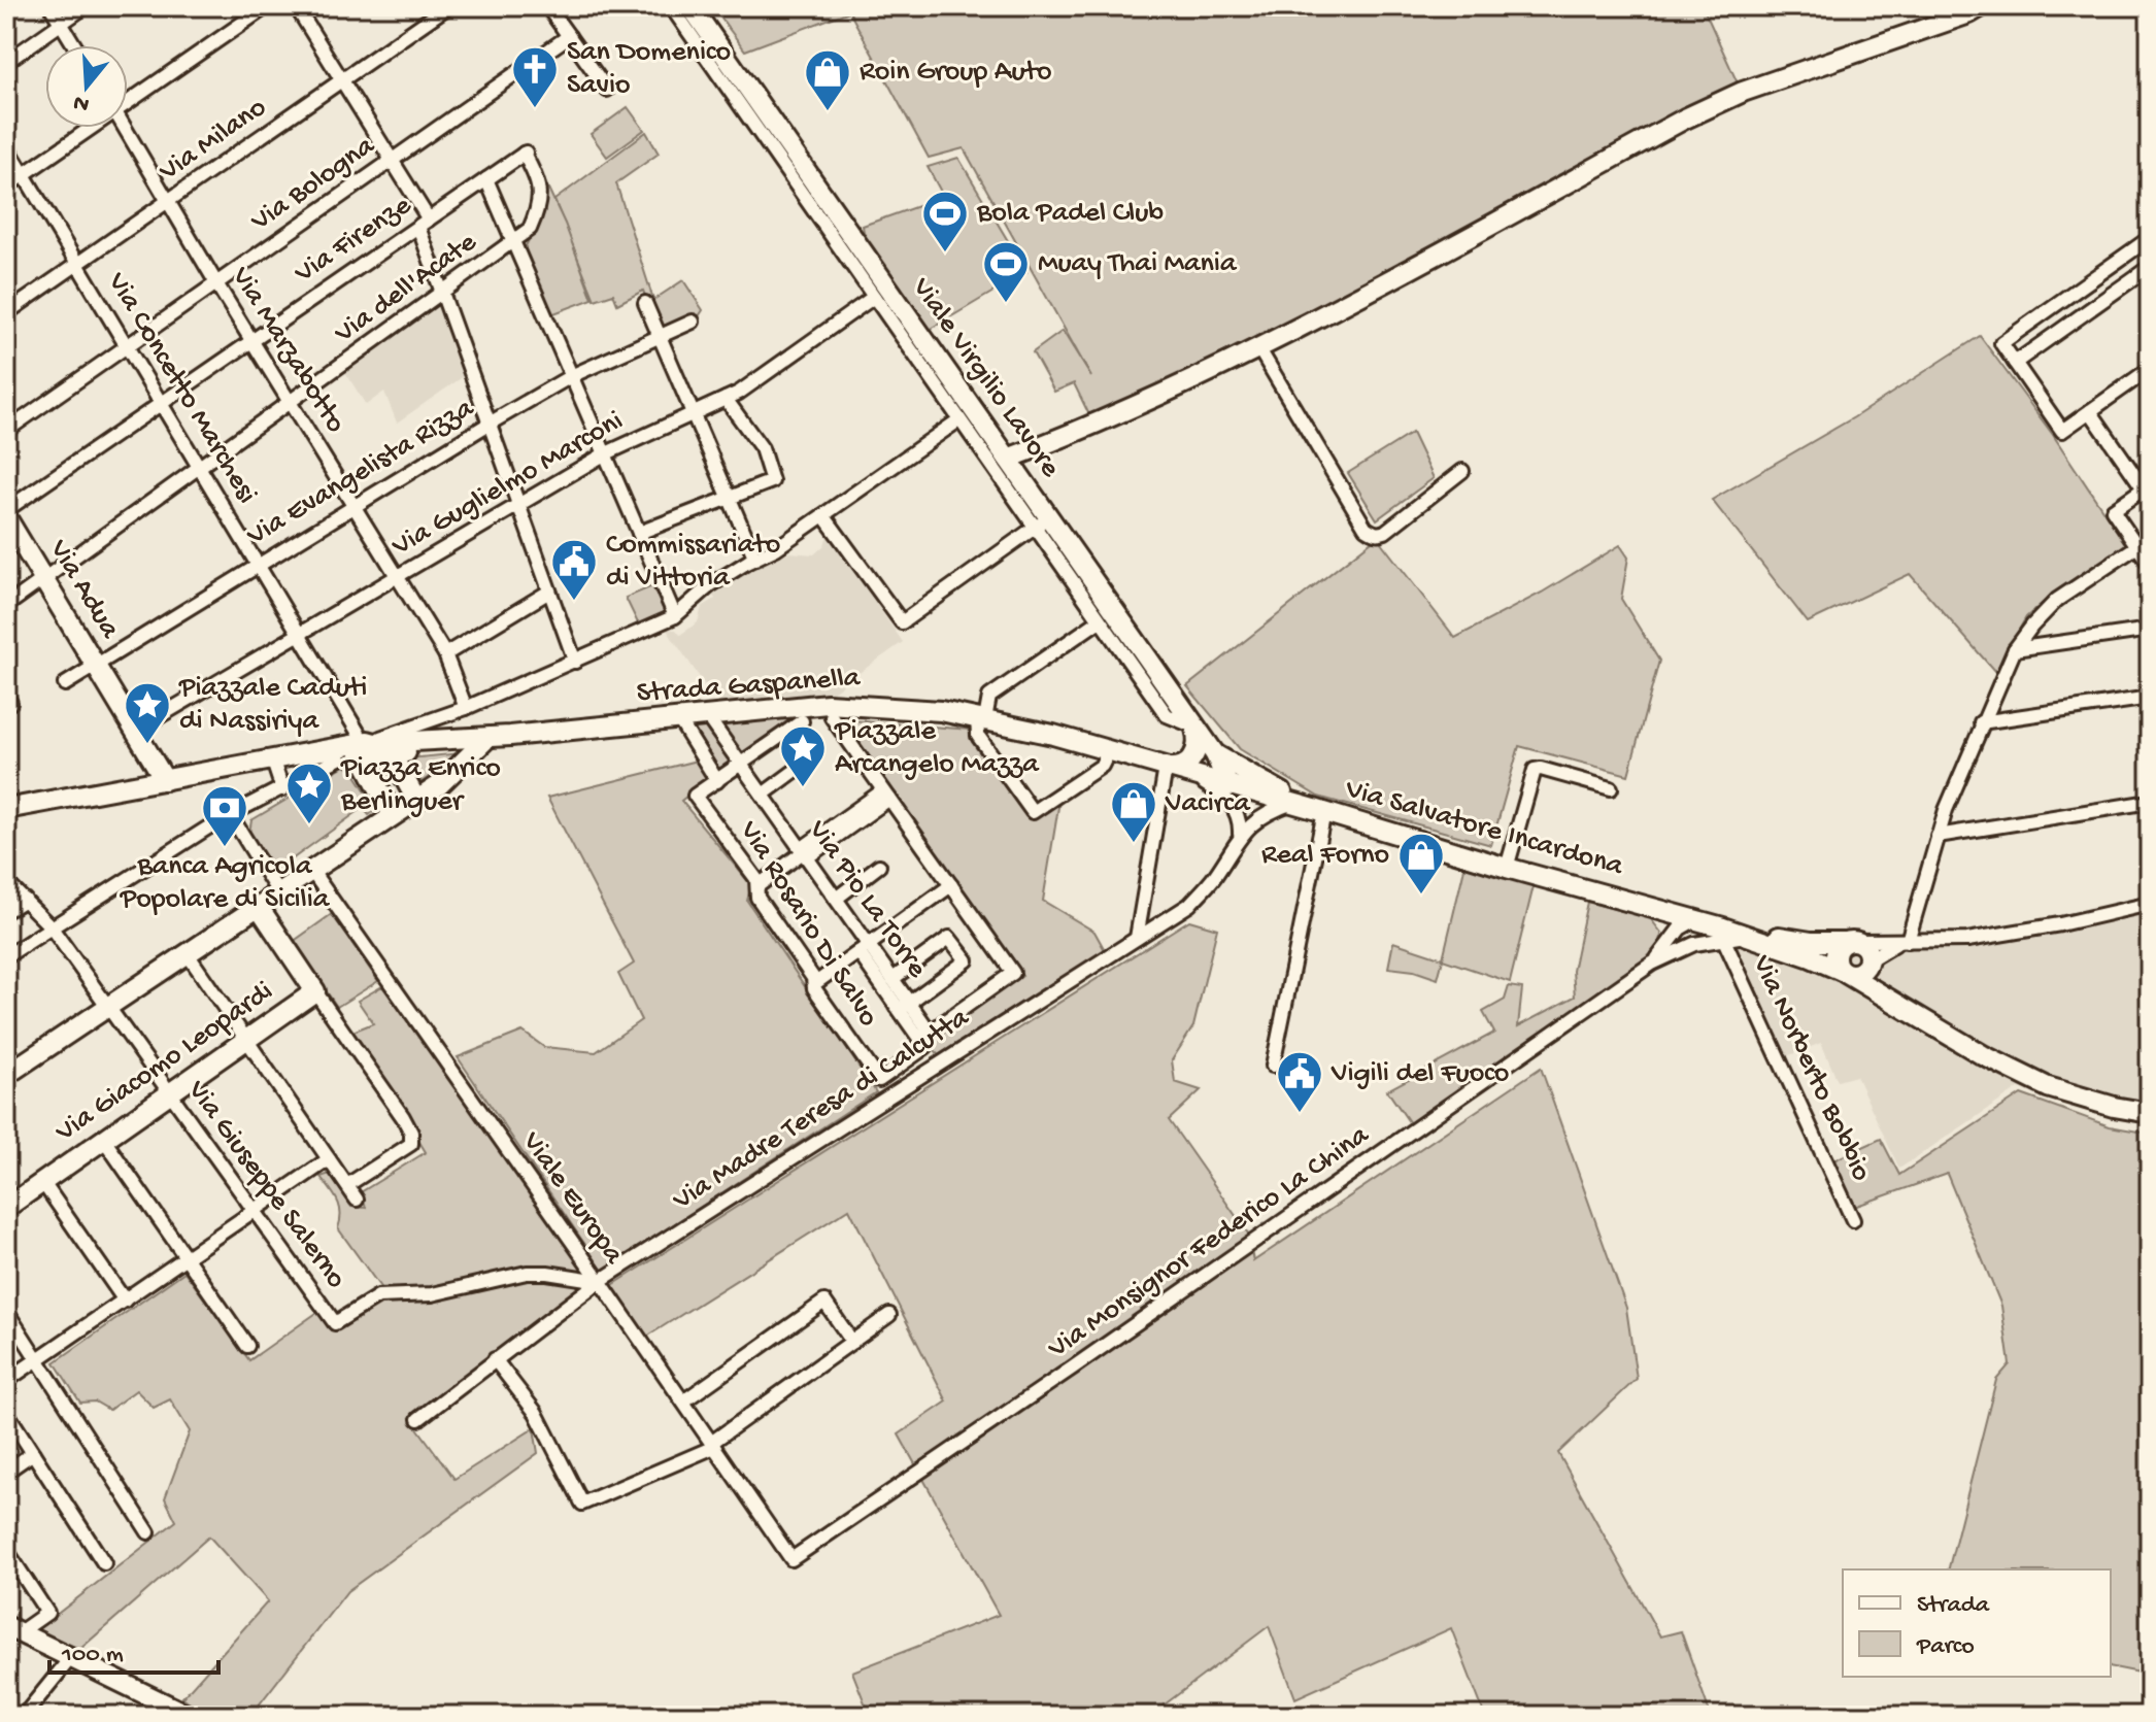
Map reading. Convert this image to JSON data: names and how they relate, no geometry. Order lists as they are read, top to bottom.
{
  "streets": {
    "street": [
      "Via Milano",
      "Via Bologna",
      "Via Firenze",
      "Via dell'Acate",
      "Via Marzabotto",
      "Viale Virgilio Lavore",
      "Via Concetto Marchesi",
      "Via Evangelista Rizza",
      "Via Guglielmo Marconi",
      "Via Adua",
      "Strada Gaspanella",
      "Via Salvatore Incardona",
      "Via Pio La Torre",
      "Via Rosario Di Salvo",
      "Via Giacomo Leopardi",
      "Via Norberto Bobbio",
      "Via Madre Teresa di Calcutta",
      "Via Giuseppe Salerno",
      "Viale Europa",
      "Via Monsignor Federico La China"
    ]
  },
  "crossings": [
    ["Via Milano", "Via Marzabotto"],
    ["Via Milano", "Via Concetto Marchesi"],
    ["Via Bologna", "Via Marzabotto"],
    ["Via Bologna", "Via Concetto Marchesi"],
    ["Via Firenze", "Via dell'Acate"],
    ["Via Firenze", "Via Marzabotto"],
    ["Via Firenze", "Via Concetto Marchesi"],
    ["Via dell'Acate", "Via Marzabotto"],
    ["Via dell'Acate", "Via Concetto Marchesi"],
    ["Via dell'Acate", "Via Adua"],
    ["Via Marzabotto", "Via Evangelista Rizza"],
    ["Via Marzabotto", "Via Guglielmo Marconi"],
    ["Viale Virgilio Lavore", "Strada Gaspanella"],
    ["Viale Virgilio Lavore", "Via Salvatore Incardona"],
    ["Via Concetto Marchesi", "Via Evangelista Rizza"],
    ["Via Concetto Marchesi", "Via Guglielmo Marconi"],
    ["Via Concetto Marchesi", "Strada Gaspanella"],
    ["Via Evangelista Rizza", "Via Adua"],
    ["Via Guglielmo Marconi", "Via Adua"],
    ["Strada Gaspanella", "Via Salvatore Incardona"],
    ["Strada Gaspanella", "Via Pio La Torre"],
    ["Via Salvatore Incardona", "Via Norberto Bobbio"],
    ["Via Salvatore Incardona", "Via Madre Teresa di Calcutta"],
    ["Via Giacomo Leopardi", "Via Giuseppe Salerno"],
    ["Via Madre Teresa di Calcutta", "Via Giuseppe Salerno"],
    ["Via Madre Teresa di Calcutta", "Viale Europa"],
    ["Via Giuseppe Salerno", "Viale Europa"],
    ["Viale Europa", "Via Monsignor Federico La China"]
  ],
  "places": {
    "church": ["San Domenico Savio"],
    "shop": ["Roin Group Auto", "Vacirca", "Real Forno"],
    "sports": ["Bola Padel Club", "Muay Thai Mania"],
    "public building": ["Commissariato di Vittoria", "Vigili del Fuoco"],
    "place": ["Piazzale Caduti di Nassiriya", "Piazzale Arcangelo Mazza", "Piazza Enrico Berlinguer"],
    "bank": ["Banca Agricola Popolare di Sicilia"]
  },
  "legend": ["Strada", "Parco"],
  "scale_bar": "100 m",
  "north": "bottom"
}
